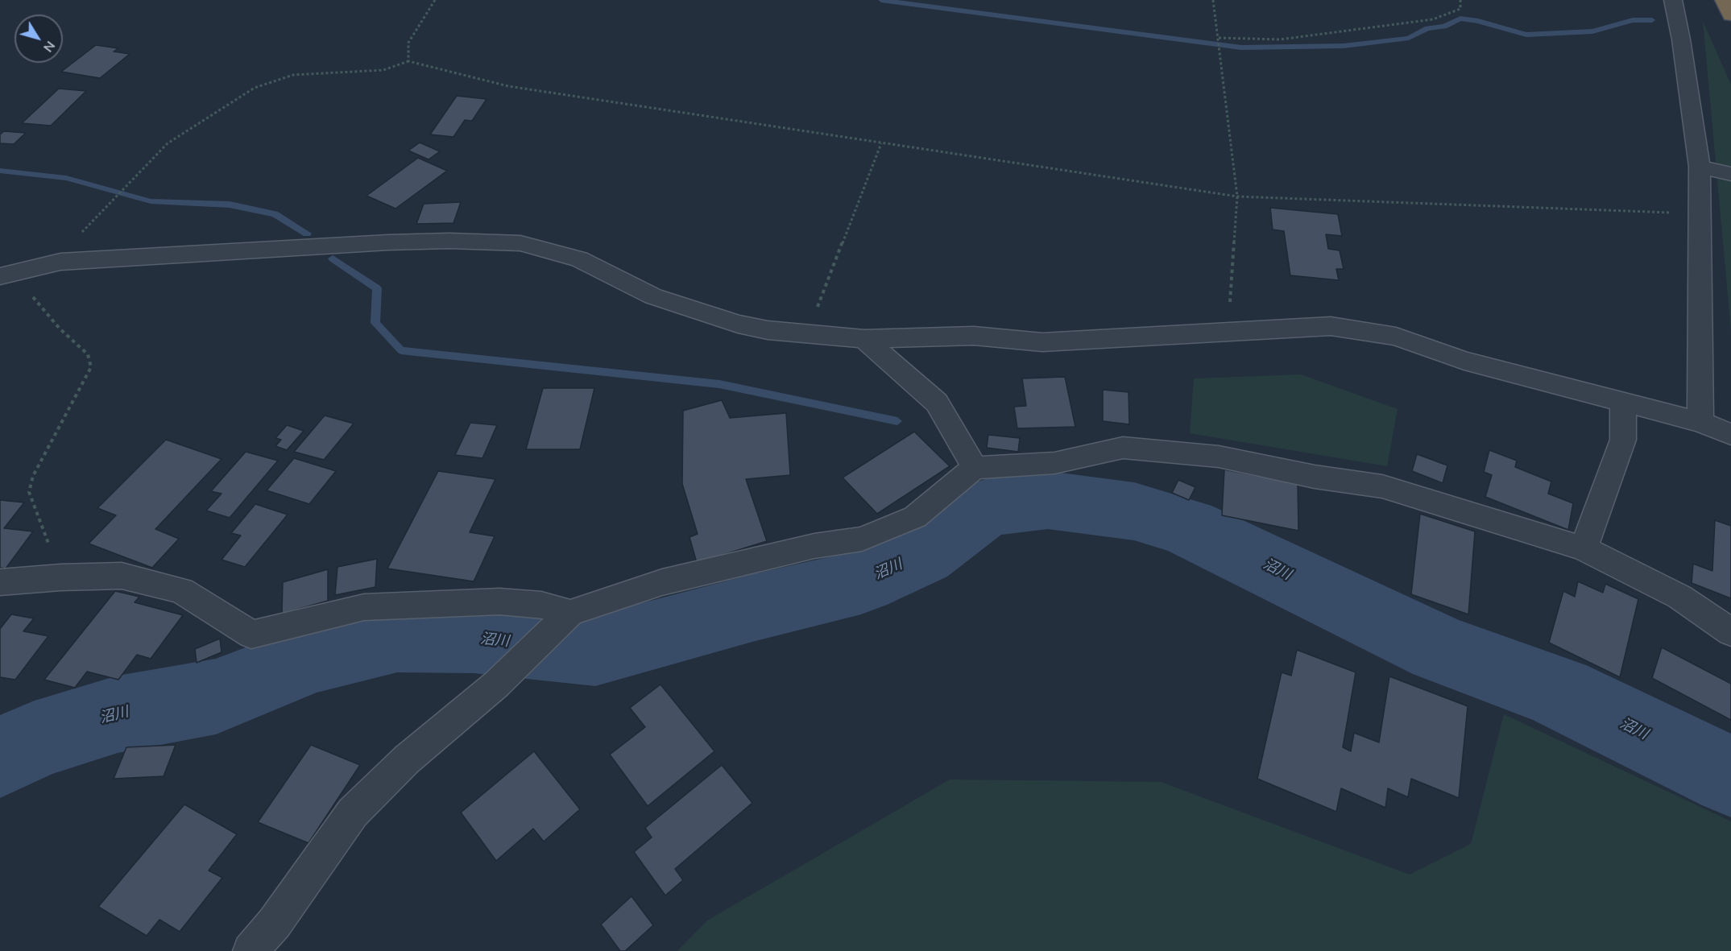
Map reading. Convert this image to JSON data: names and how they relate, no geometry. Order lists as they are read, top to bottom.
{
  "water": ["沼川"],
  "north": "bottom right"
}
